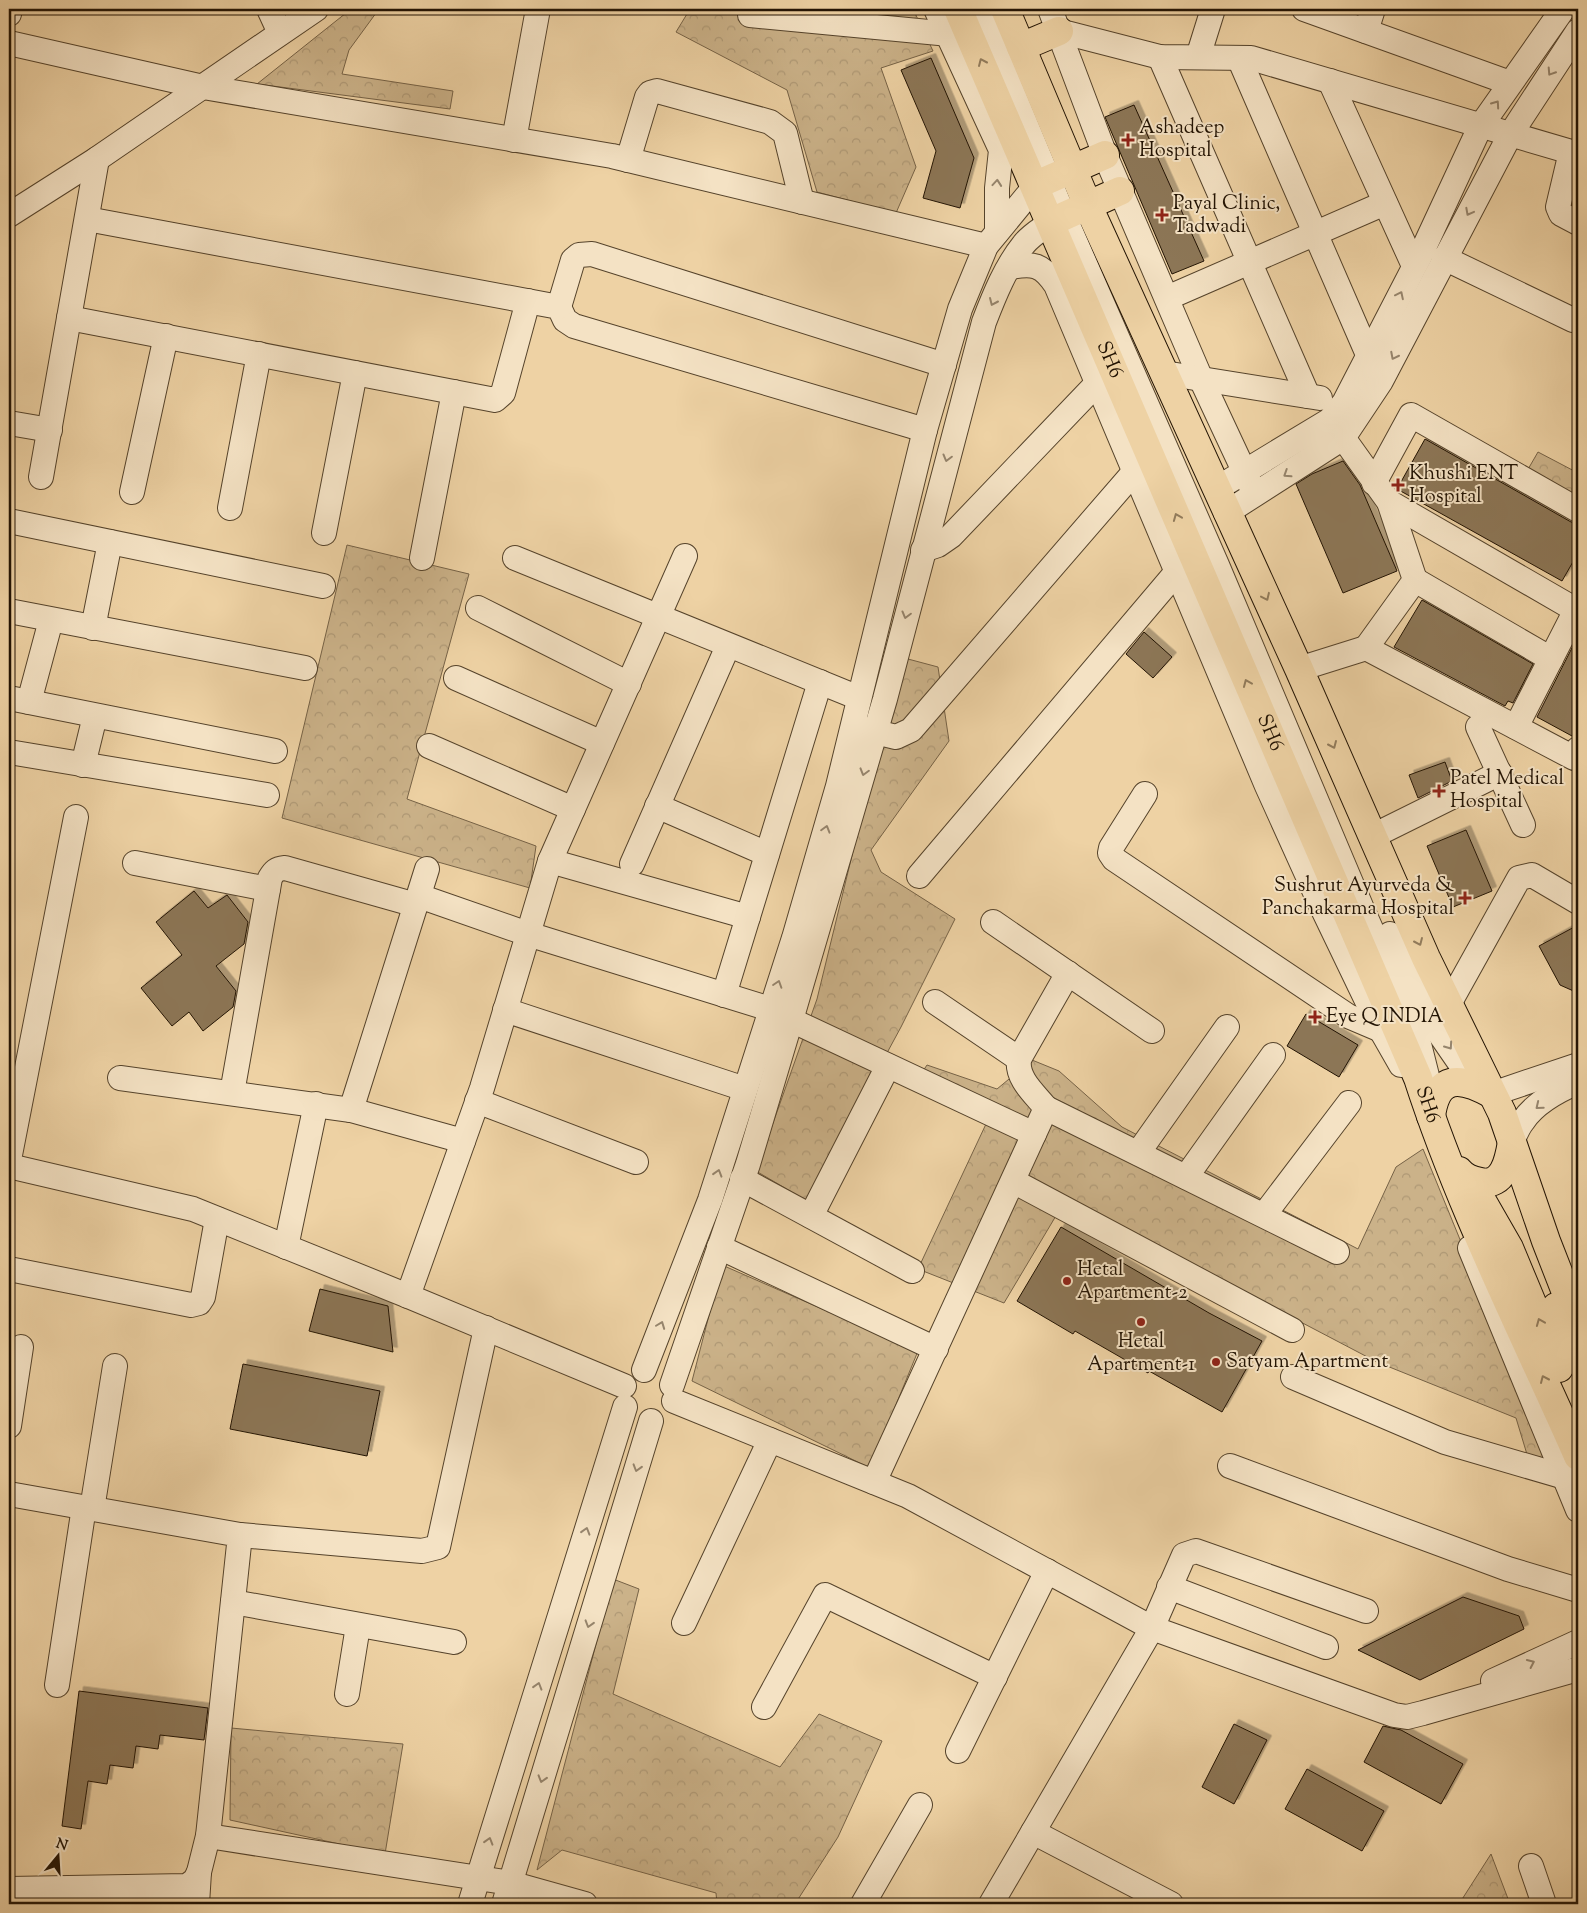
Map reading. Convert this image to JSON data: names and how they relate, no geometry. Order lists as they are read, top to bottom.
{
  "streets": {
    "main road": ["SH6"]
  },
  "places": {
    "health": [
      "Ashadeep Hospital",
      "Payal Clinic, Tadwadi",
      "Khushi ENT Hospital",
      "Patel Medical Hospital",
      "Sushrut Ayurveda & Panchakarma Hospital",
      "Eye Q INDIA"
    ],
    "other": ["Hetal Apartment-2", "Hetal Apartment-1", "Satyam Apartment"]
  },
  "north": "top"
}
